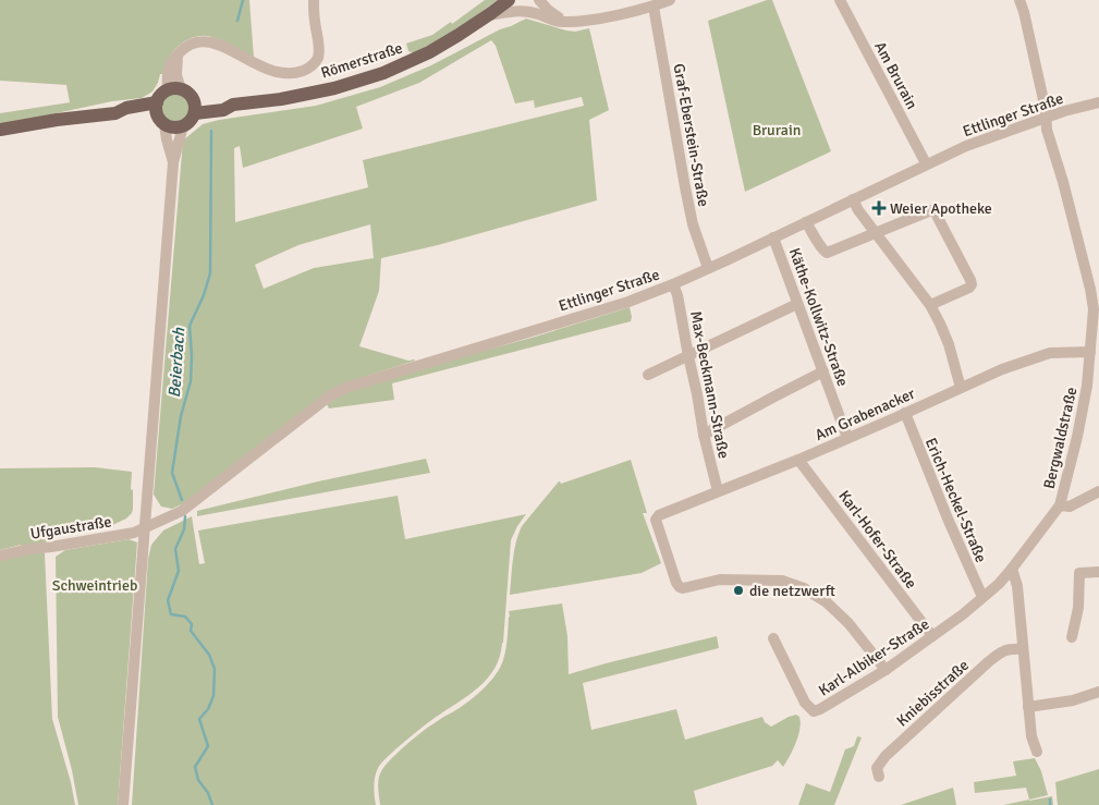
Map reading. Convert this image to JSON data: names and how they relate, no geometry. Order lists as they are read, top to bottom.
{
  "streets": {
    "main road": ["Römerstraße"],
    "street": [
      "Am Brurain",
      "Ettlinger Straße",
      "Graf-Eberstein-Straße",
      "Käthe-Kollwitz-Straße",
      "Max-Beckmann-Straße",
      "Am Grabenacker",
      "Bergwaldstraße",
      "Erich-Heckel-Straße",
      "Ufgaustraße",
      "Karl-Hofer-Straße",
      "Karl-Albiker-Straße",
      "Kniebisstraße"
    ]
  },
  "crossings": [
    ["Römerstraße", "Graf-Eberstein-Straße"],
    ["Am Brurain", "Ettlinger Straße"],
    ["Ettlinger Straße", "Graf-Eberstein-Straße"],
    ["Ettlinger Straße", "Käthe-Kollwitz-Straße"],
    ["Ettlinger Straße", "Max-Beckmann-Straße"],
    ["Ettlinger Straße", "Bergwaldstraße"],
    ["Ettlinger Straße", "Ufgaustraße"],
    ["Käthe-Kollwitz-Straße", "Am Grabenacker"],
    ["Max-Beckmann-Straße", "Am Grabenacker"],
    ["Am Grabenacker", "Bergwaldstraße"],
    ["Am Grabenacker", "Erich-Heckel-Straße"],
    ["Am Grabenacker", "Karl-Hofer-Straße"],
    ["Am Grabenacker", "Karl-Albiker-Straße"],
    ["Bergwaldstraße", "Karl-Albiker-Straße"],
    ["Erich-Heckel-Straße", "Karl-Albiker-Straße"],
    ["Karl-Hofer-Straße", "Karl-Albiker-Straße"]
  ],
  "water": ["Beierbach"],
  "parks": ["Brurain", "Schweintrieb"],
  "places": {
    "health": ["Weier Apotheke"],
    "other": ["die netzwerft"]
  }
}
